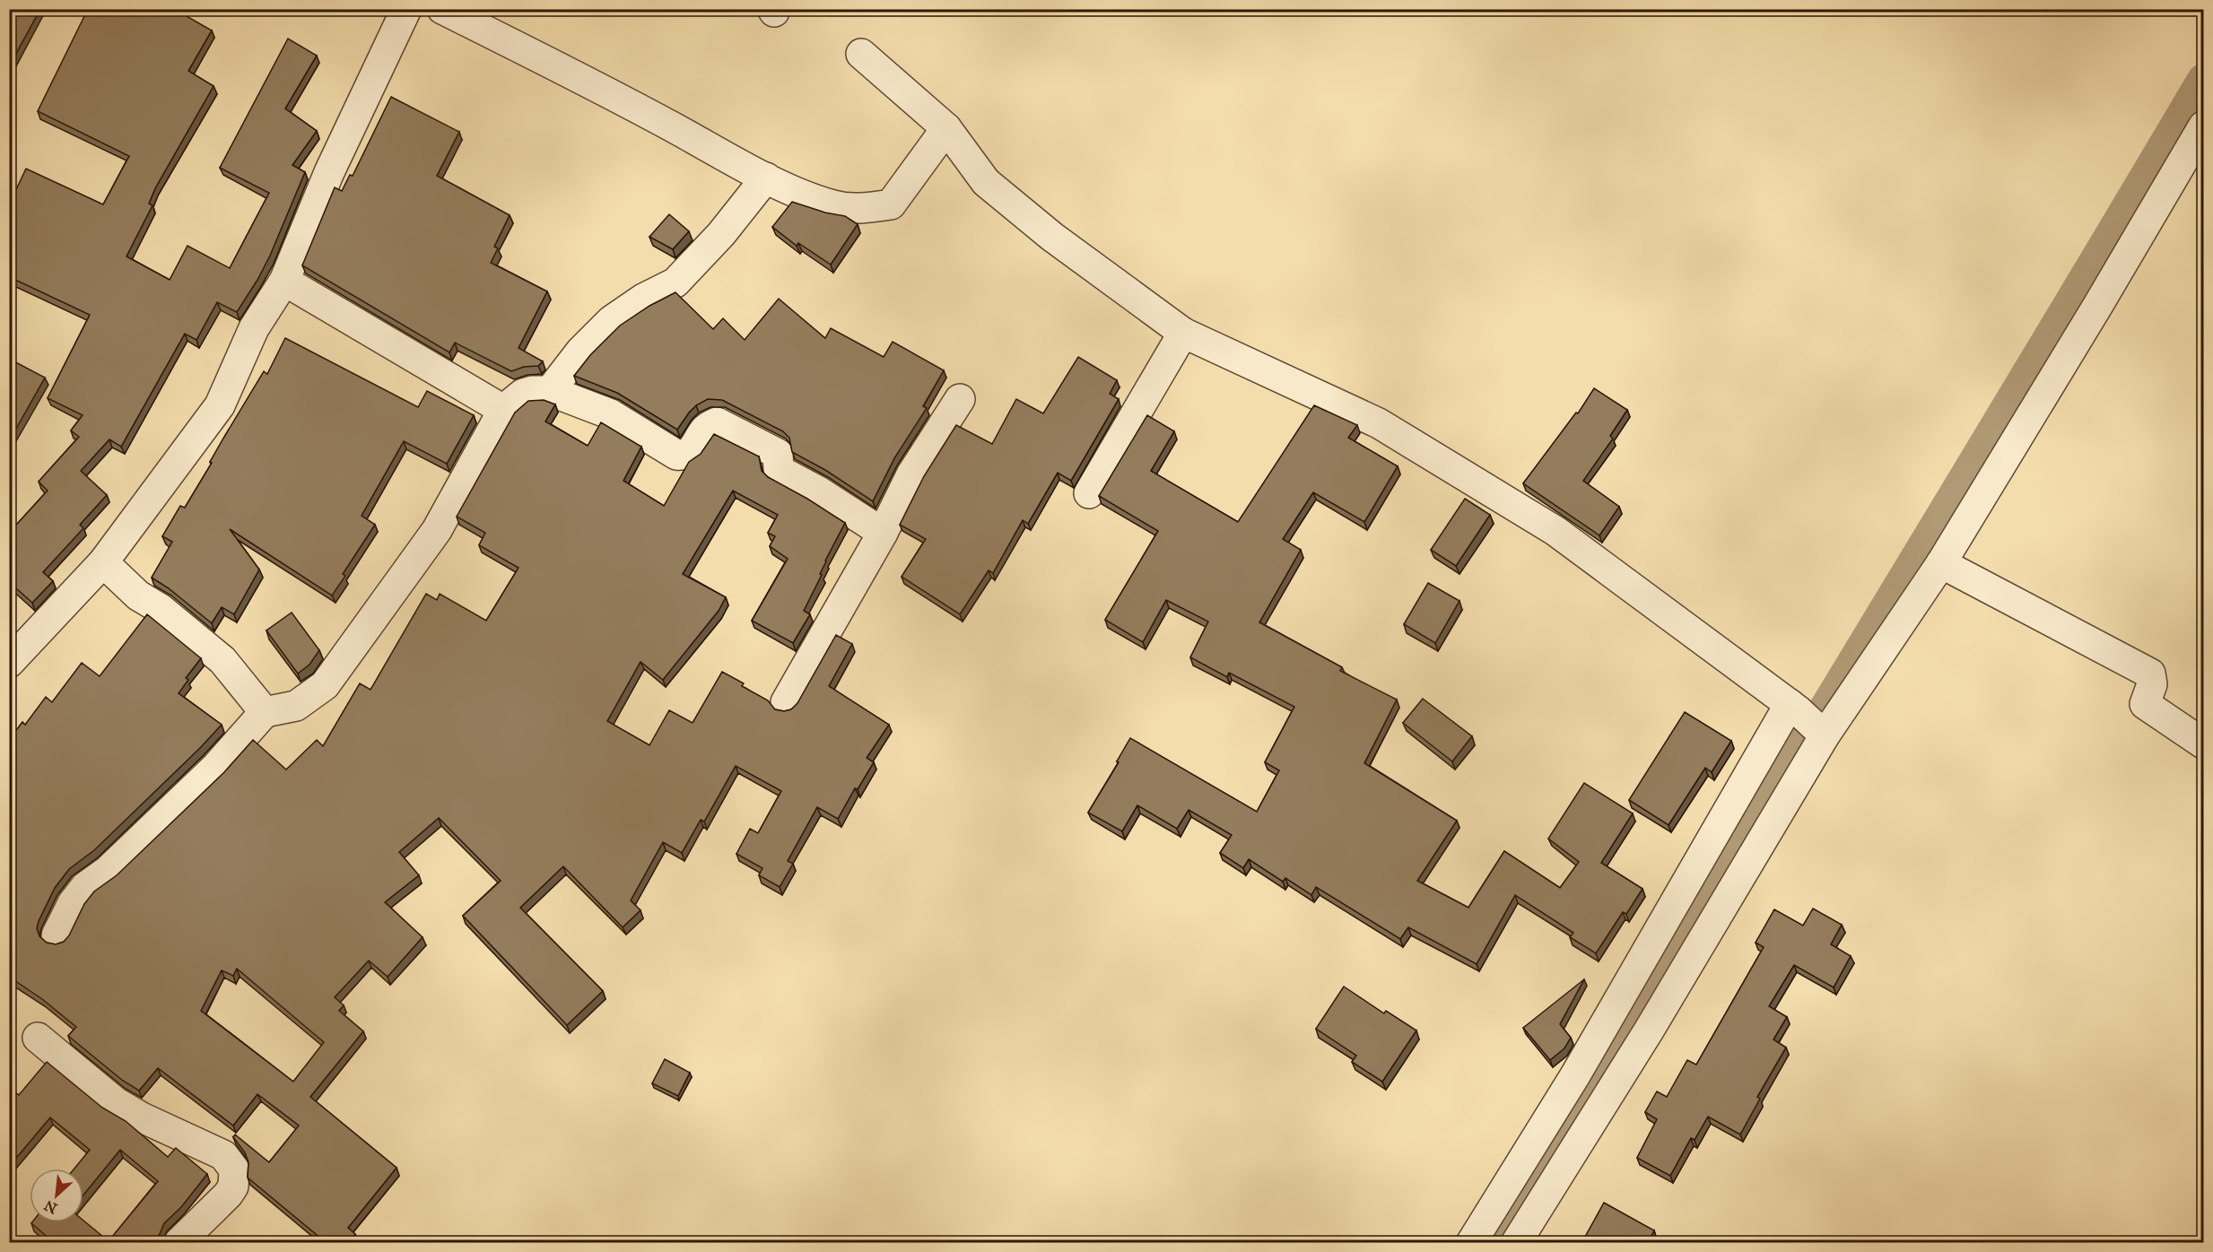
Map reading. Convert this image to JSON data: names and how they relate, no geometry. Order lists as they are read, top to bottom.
{
  "north": "bottom left"
}
